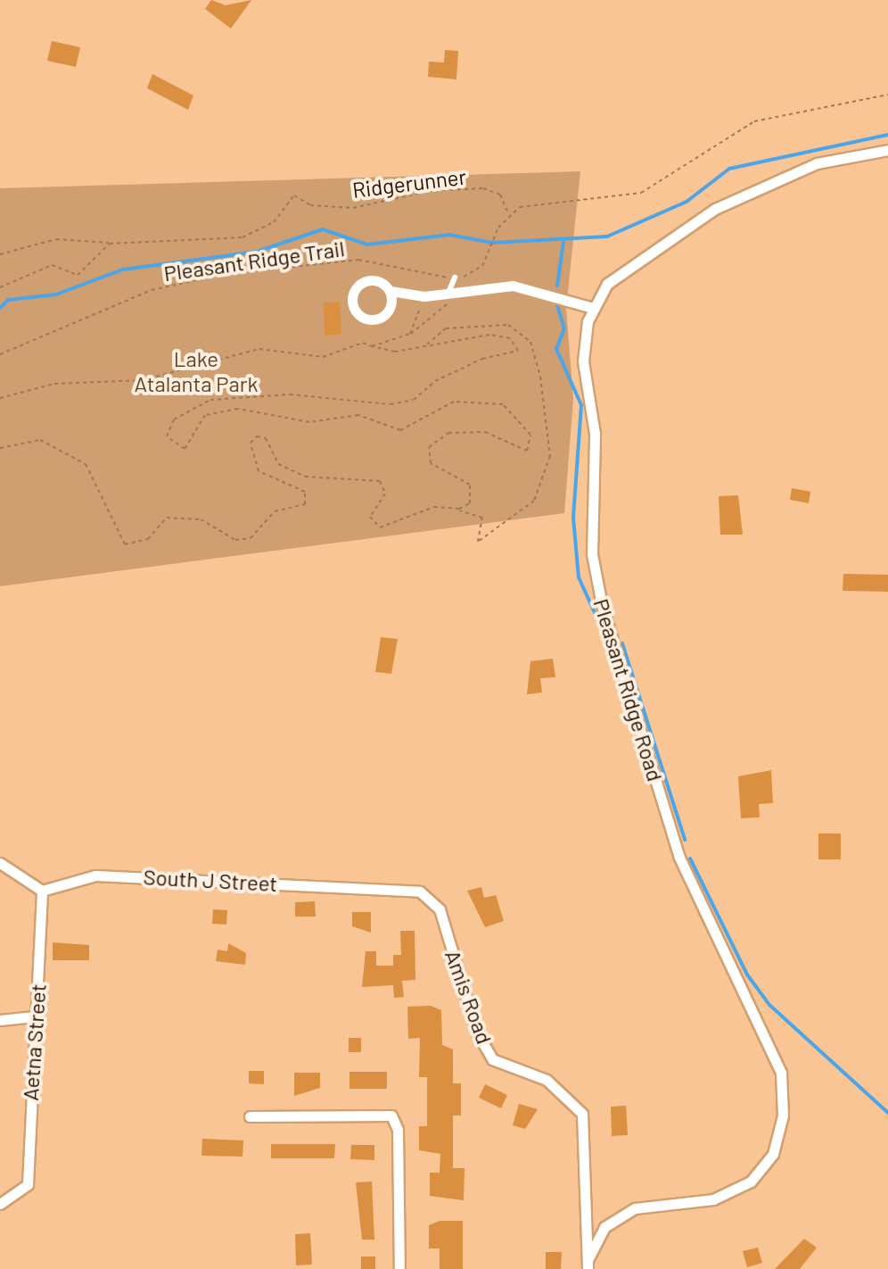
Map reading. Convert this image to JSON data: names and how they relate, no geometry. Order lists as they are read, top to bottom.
{
  "streets": {
    "street": [
      "Pleasant Ridge Road",
      "South J Street",
      "Amis Road",
      "Aetna Street"
    ],
    "path": ["Ridgerunner", "Pleasant Ridge Trail"]
  },
  "crossings": [
    ["Pleasant Ridge Road", "Amis Road"],
    ["South J Street", "Amis Road"],
    ["South J Street", "Aetna Street"]
  ],
  "parks": ["Lake Atalanta Park"]
}
